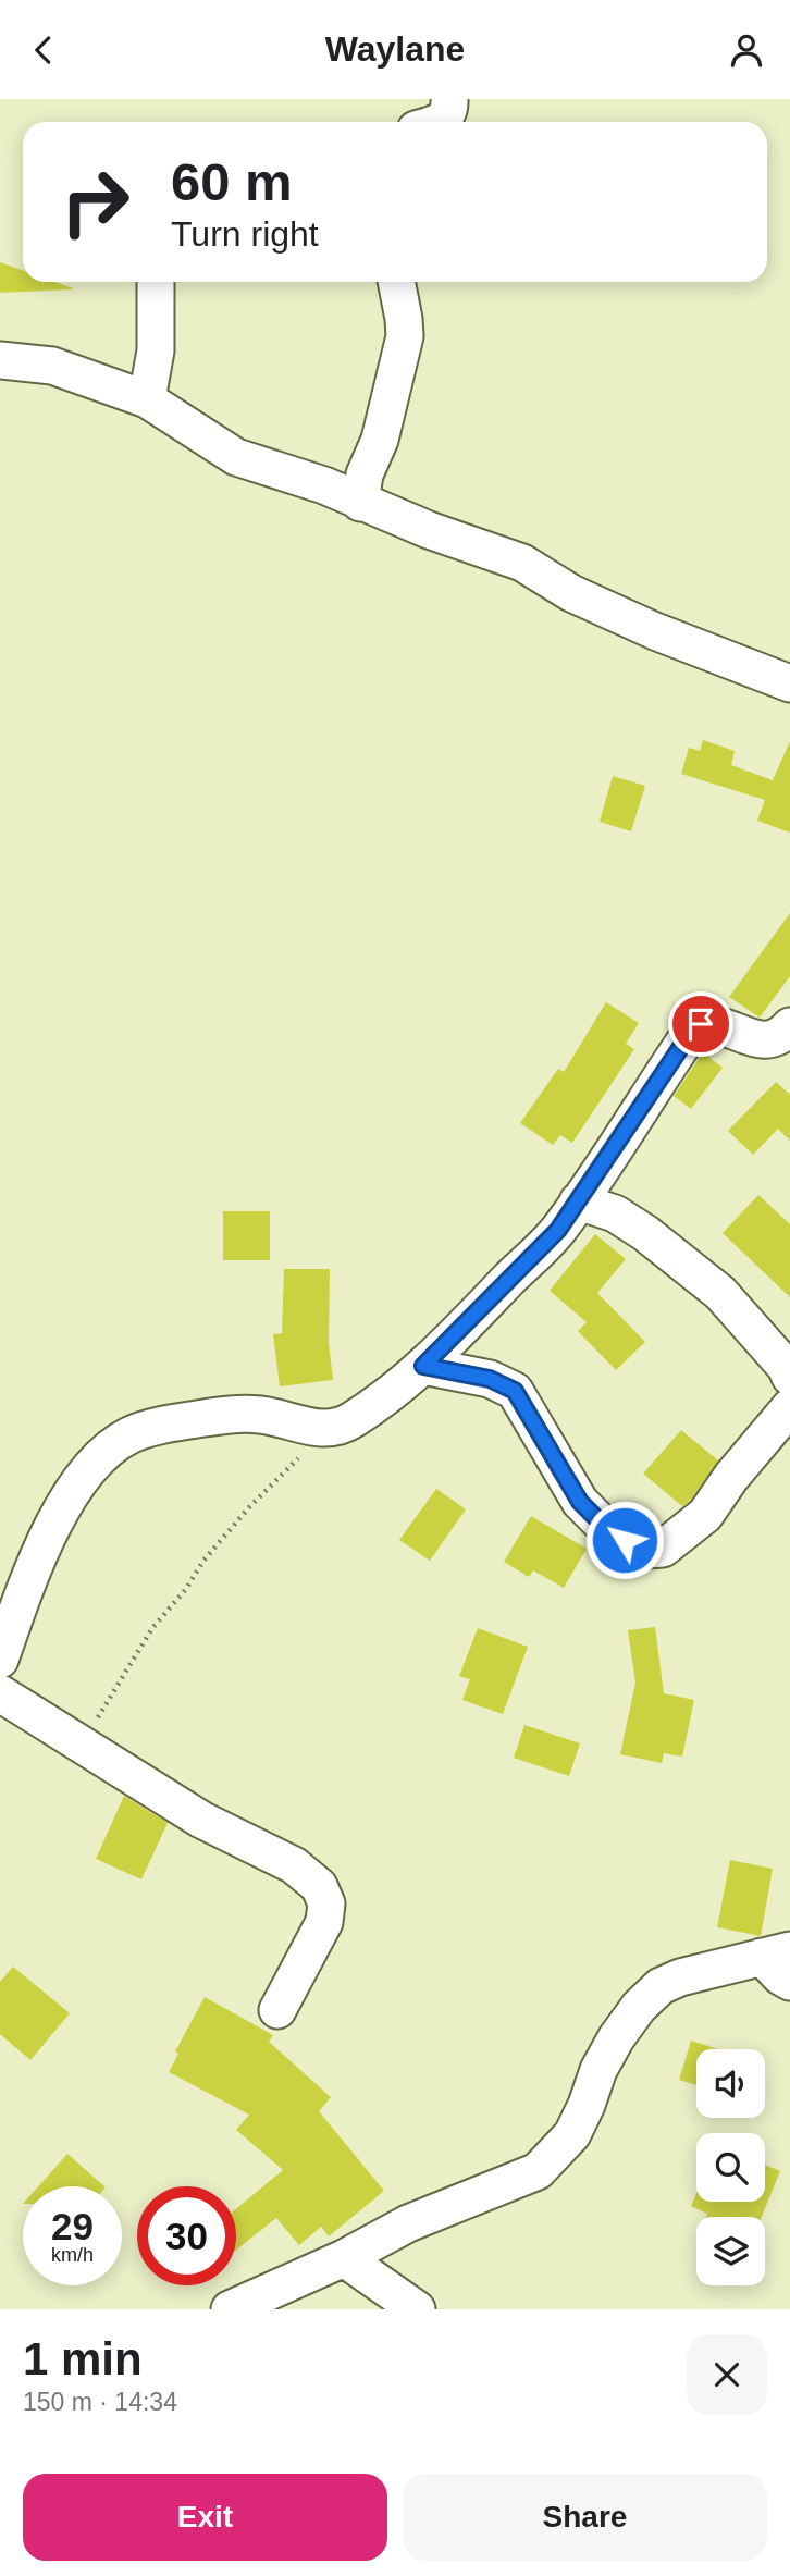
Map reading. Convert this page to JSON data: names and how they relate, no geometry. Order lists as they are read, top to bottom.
{
  "page": {
    "header": "Waylane",
    "turn": ["60 m", "Turn right"],
    "speed": "29 km/h",
    "limit": "30",
    "heading": ["1 min", "150 m · 14:34"],
    "buttons": ["Exit", "Share"]
  }
}
